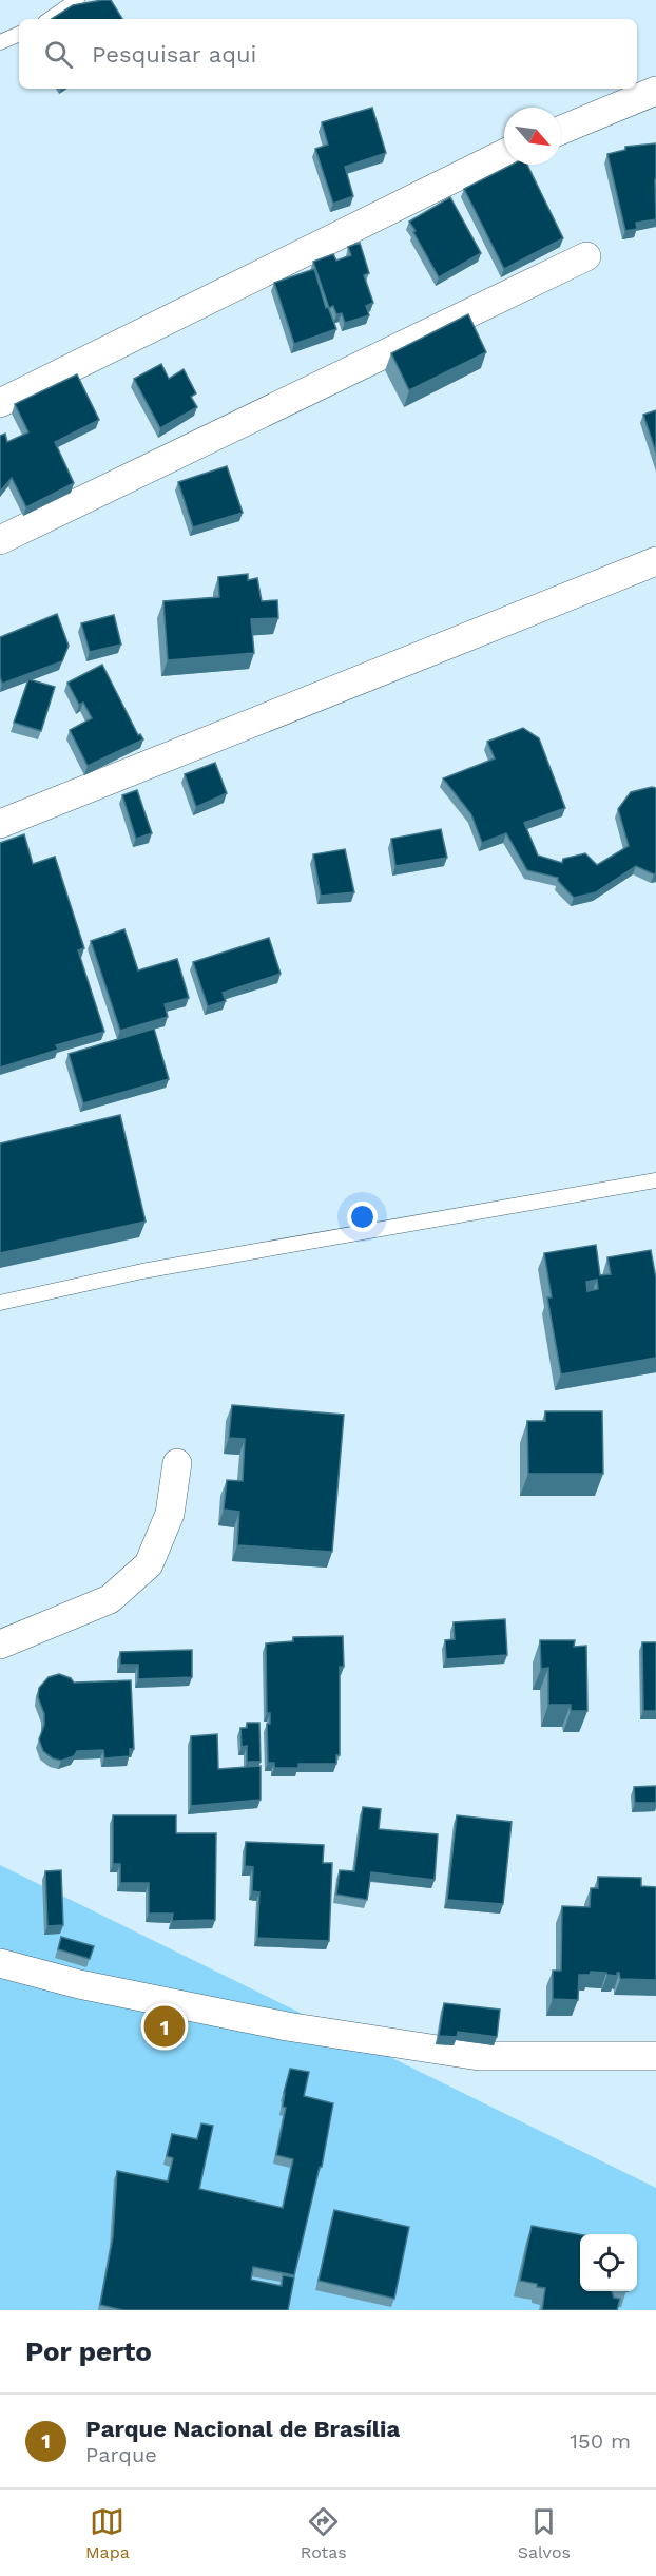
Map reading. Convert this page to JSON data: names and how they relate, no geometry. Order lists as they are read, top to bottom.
{
  "north": "bottom right",
  "page": {
    "search": "Pesquisar aqui",
    "pins": "1",
    "heading": "Por perto",
    "list": [
      {
        "mark": "1",
        "name": "Parque Nacional de Brasília",
        "note": "Parque",
        "value": "150 m"
      }
    ],
    "nav": ["Mapa", "Rotas", "Salvos"]
  }
}
